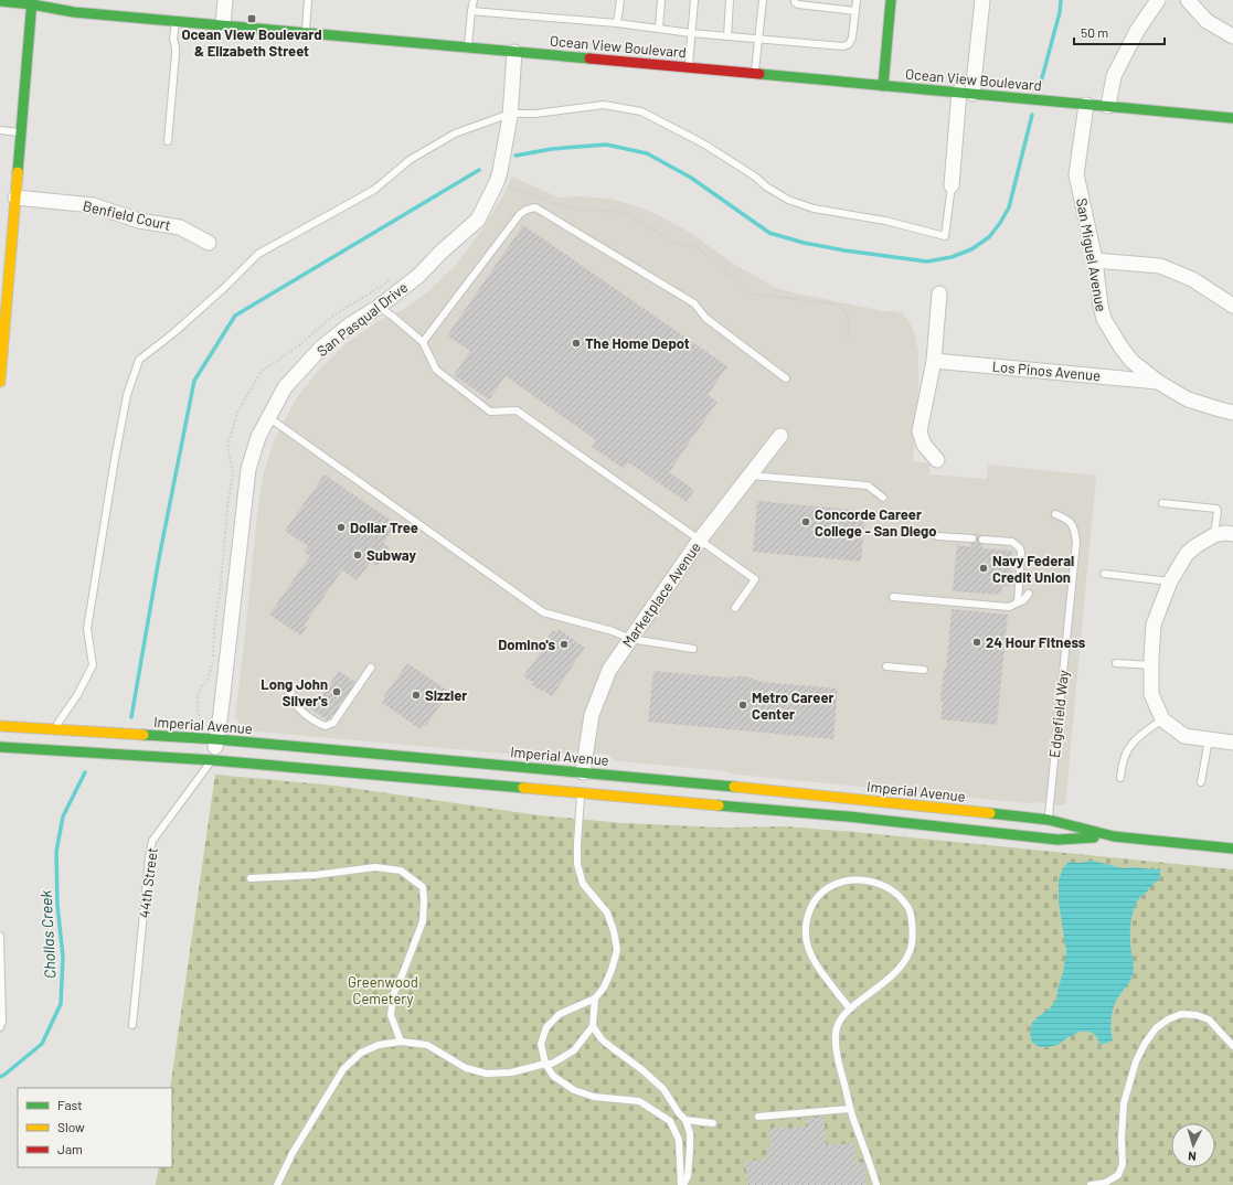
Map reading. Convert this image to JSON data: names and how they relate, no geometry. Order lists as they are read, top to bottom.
{
  "streets": {
    "main road": ["Ocean View Boulevard", "Imperial Avenue"],
    "street": [
      "Benfield Court",
      "San Miguel Avenue",
      "San Pasqual Drive",
      "Los Pinos Avenue",
      "Marketplace Avenue"
    ],
    "lane": ["Edgefield Way", "44th Street"]
  },
  "crossings": [
    ["Ocean View Boulevard", "San Miguel Avenue"],
    ["Ocean View Boulevard", "San Pasqual Drive"],
    ["San Miguel Avenue", "Los Pinos Avenue"],
    ["San Pasqual Drive", "Imperial Avenue"],
    ["San Pasqual Drive", "44th Street"],
    ["Marketplace Avenue", "Imperial Avenue"],
    ["Edgefield Way", "Imperial Avenue"],
    ["Imperial Avenue", "44th Street"]
  ],
  "water": ["Chollas Creek"],
  "parks": ["Greenwood Cemetery"],
  "places": {
    "transit": ["Ocean View Boulevard & Elizabeth Street"],
    "other": [
      "The Home Depot",
      "Concorde Career College - San Diego",
      "Dollar Tree",
      "Subway",
      "Navy Federal Credit Union",
      "24 Hour Fitness",
      "Domino's",
      "Long John Silver's",
      "Sizzler",
      "Metro Career Center"
    ]
  },
  "legend": ["Fast", "Slow", "Jam"],
  "scale_bar": "50 m",
  "north": "bottom"
}
